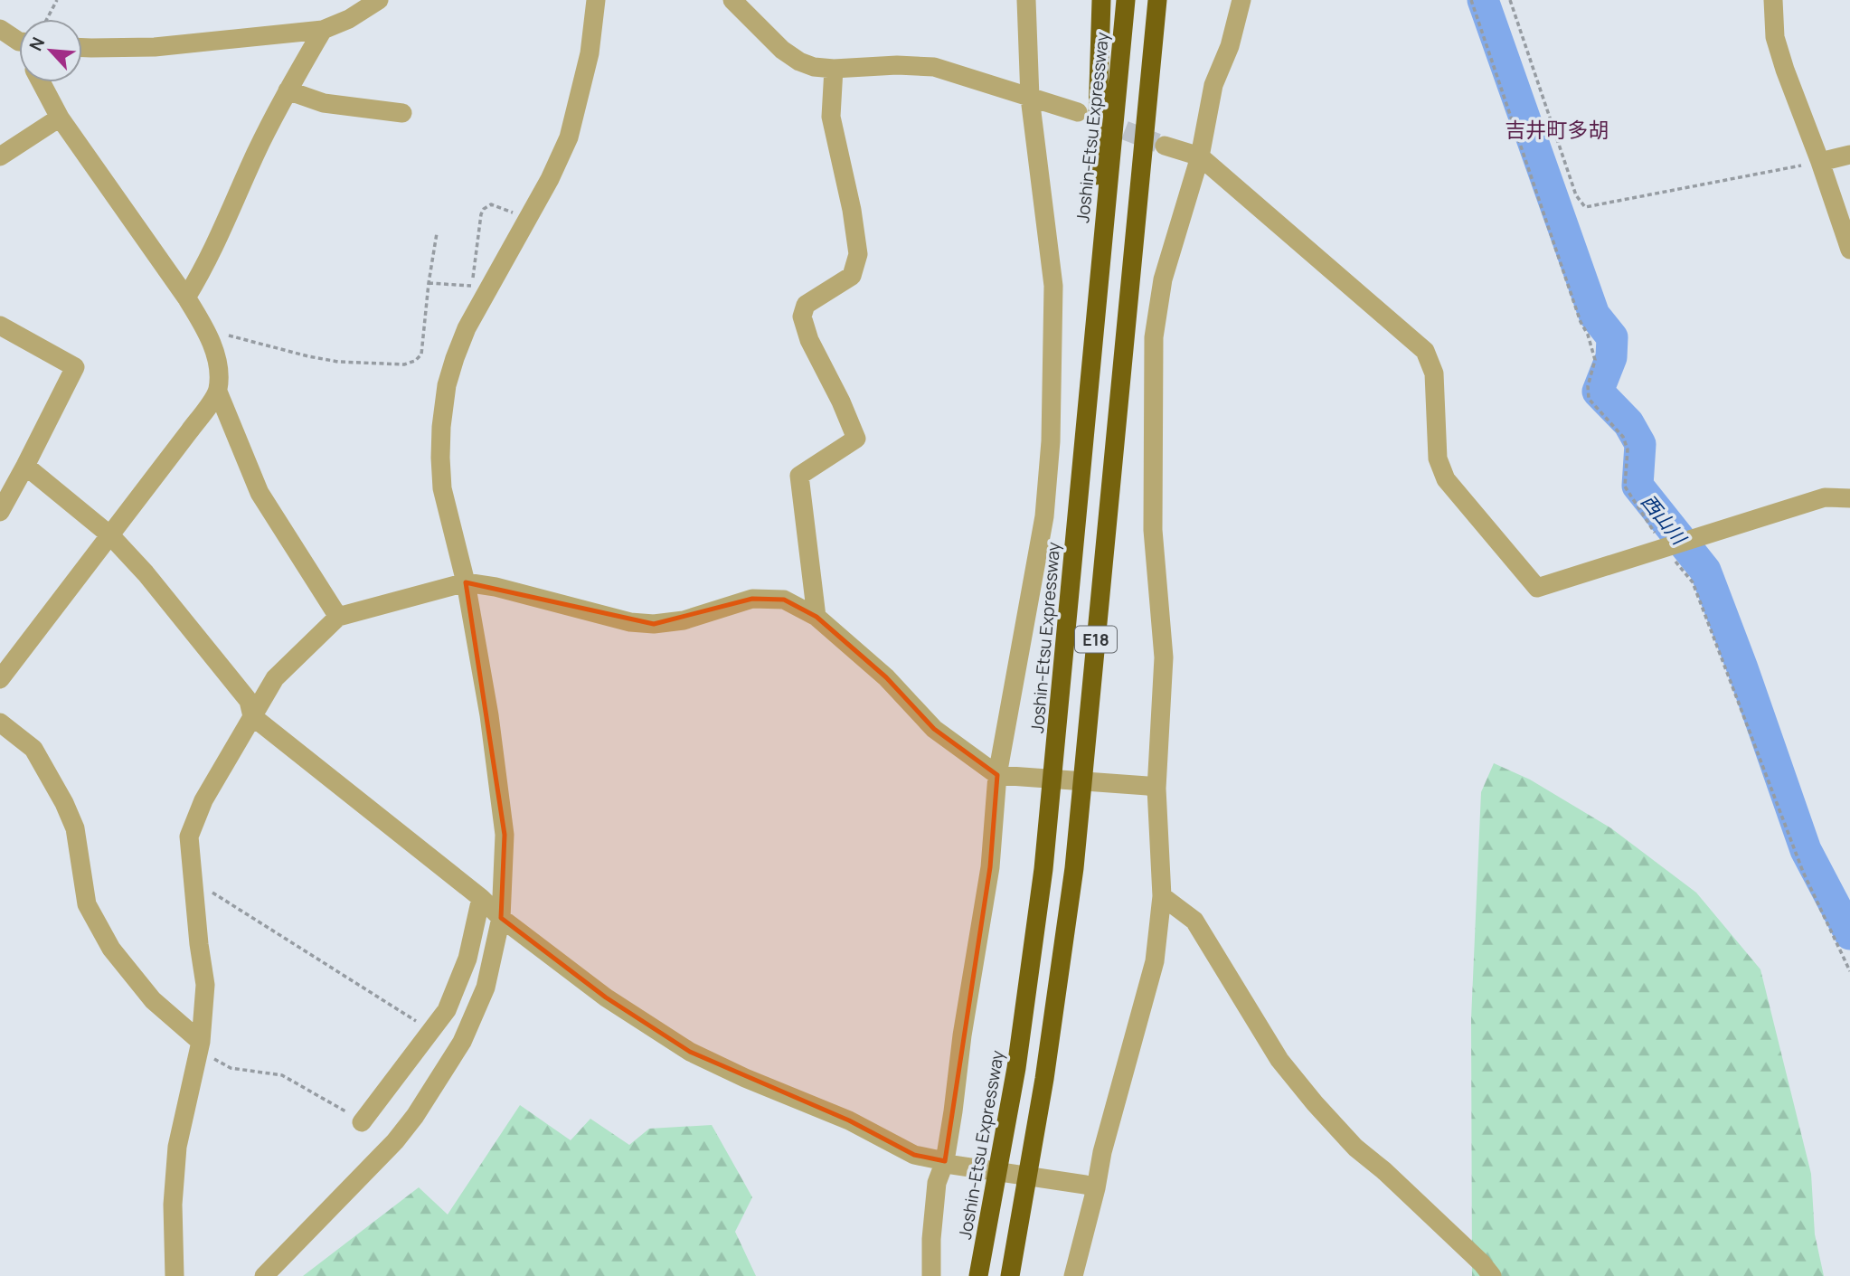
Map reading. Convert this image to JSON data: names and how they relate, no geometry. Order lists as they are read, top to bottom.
{
  "streets": {
    "highway": ["Joshin-Etsu Expressway", "E18"]
  },
  "districts": ["吉井町多胡"],
  "water": ["西山川"],
  "north": "top left"
}
